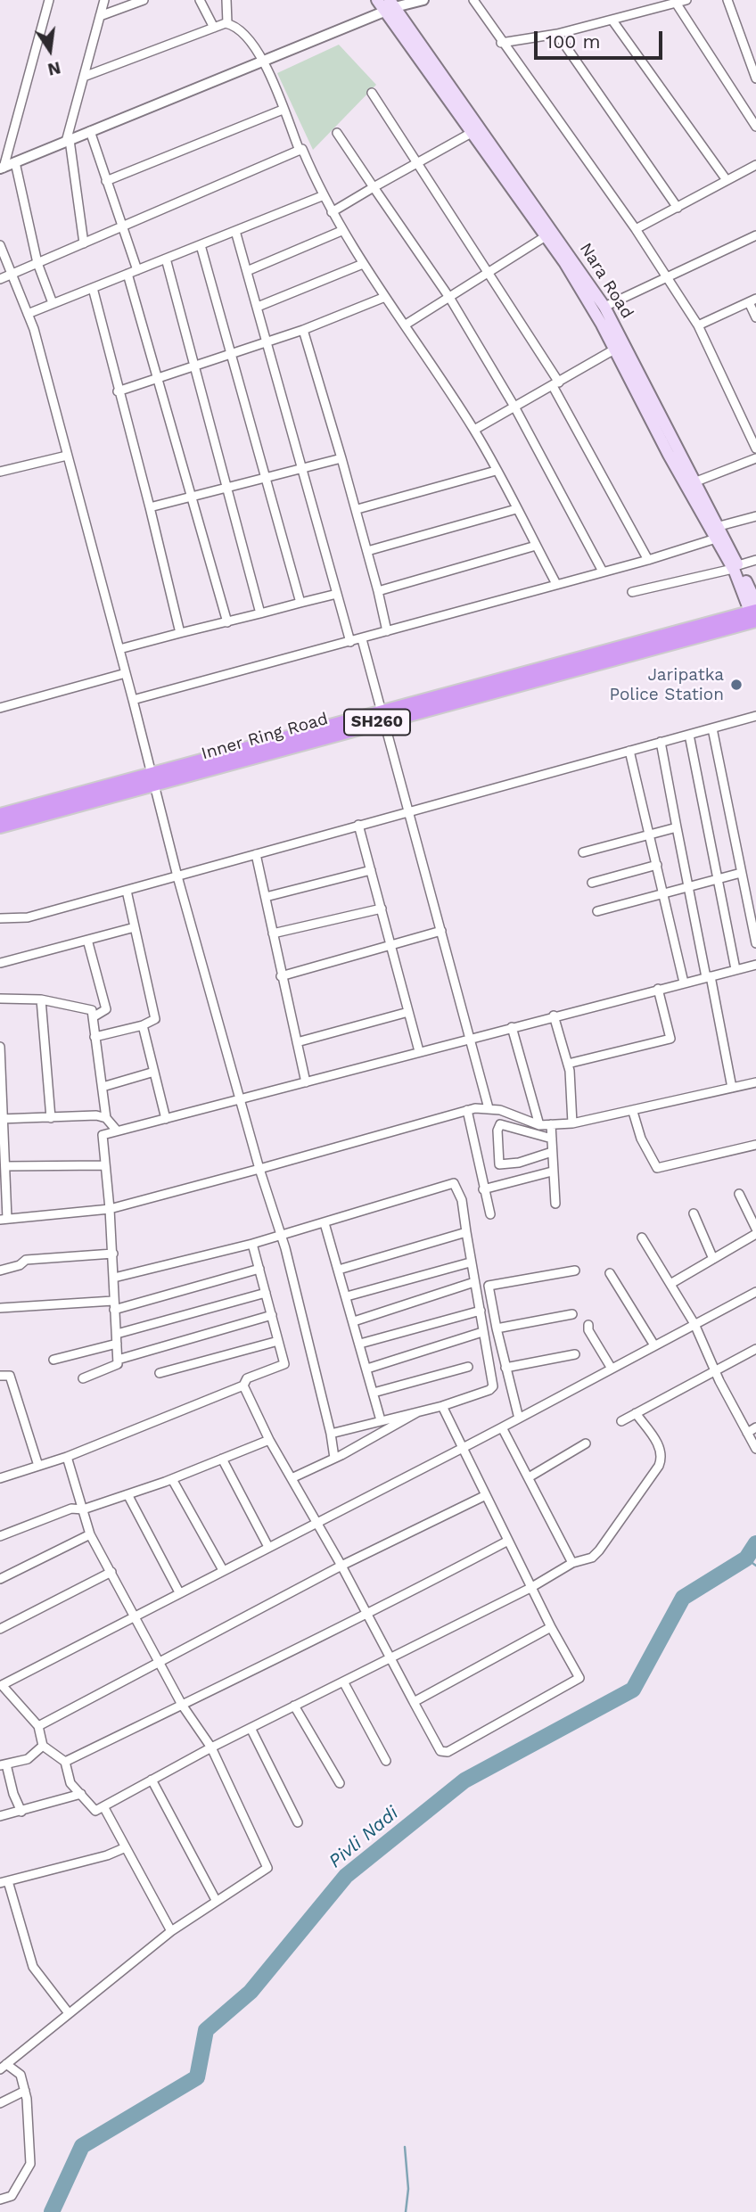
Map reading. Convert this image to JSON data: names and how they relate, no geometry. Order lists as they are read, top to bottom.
{
  "streets": {
    "highway": ["Inner Ring Road"],
    "main road": ["Nara Road"]
  },
  "crossings": [
    ["Nara Road", "Inner Ring Road"]
  ],
  "water": ["Pivli Nadi"],
  "places": ["Jaripatka Police Station"],
  "scale_bar": "100 m",
  "north": "bottom"
}
